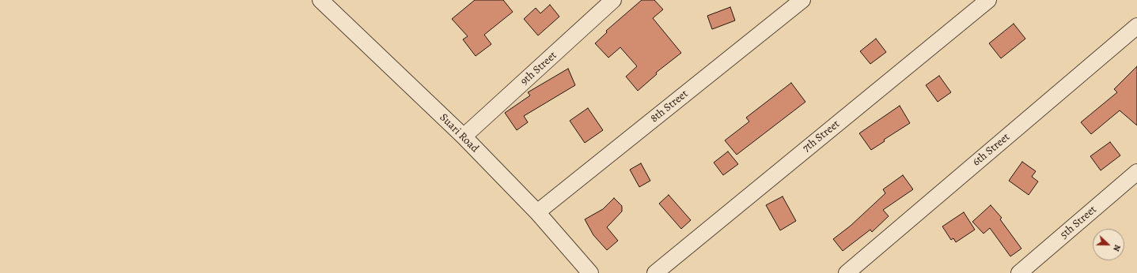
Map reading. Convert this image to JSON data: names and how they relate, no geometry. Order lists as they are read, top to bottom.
{
  "streets": {
    "street": [
      "9th Street",
      "8th Street",
      "Suari Road",
      "7th Street",
      "6th Street",
      "5th Street"
    ]
  },
  "crossings": [
    ["9th Street", "Suari Road"],
    ["8th Street", "Suari Road"]
  ],
  "north": "right"
}
